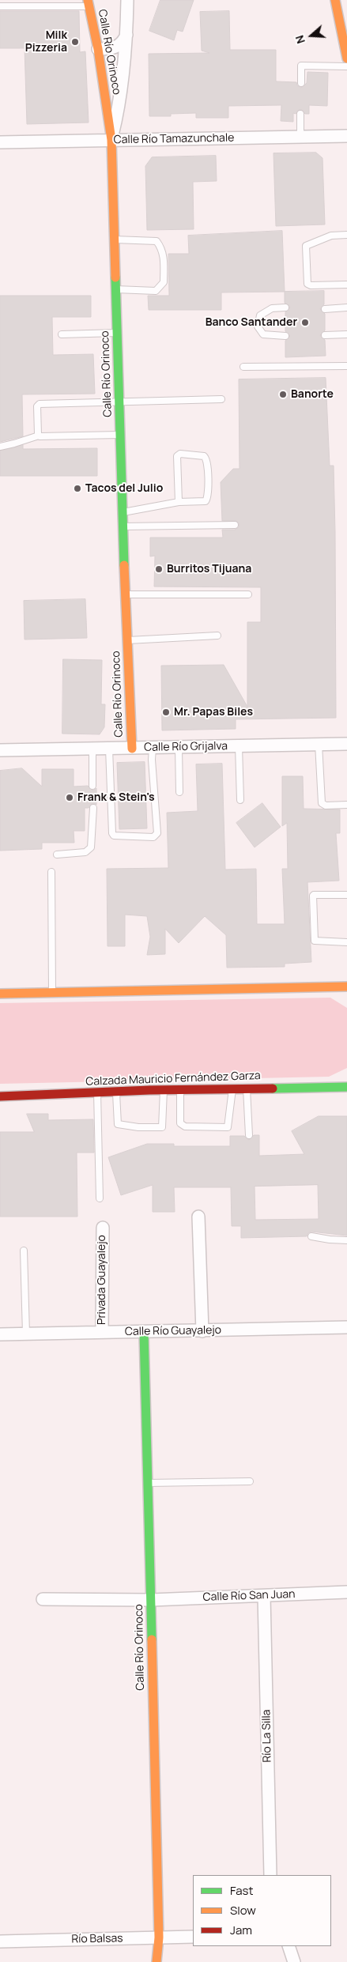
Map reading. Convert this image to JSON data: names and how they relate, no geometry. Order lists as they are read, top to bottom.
{
  "streets": {
    "street": [
      "Calle Río Orinoco",
      "Calle Río Tamazunchale",
      "Calle Río Grijalva",
      "Calzada Mauricio Fernández Garza",
      "Privada Guayalejo",
      "Calle Río Guayalejo",
      "Calle Río San Juan",
      "Río La Silla",
      "Río Balsas"
    ]
  },
  "crossings": [
    ["Calle Río Orinoco", "Calle Río Tamazunchale"],
    ["Calle Río Orinoco", "Calle Río Grijalva"],
    ["Calle Río Orinoco", "Calle Río Guayalejo"],
    ["Calle Río Orinoco", "Calle Río San Juan"],
    ["Calle Río Orinoco", "Río Balsas"],
    ["Privada Guayalejo", "Calle Río Guayalejo"],
    ["Calle Río San Juan", "Río La Silla"]
  ],
  "places": [
    "Milk Pizzeria",
    "Banco Santander",
    "Banorte",
    "Tacos del Julio",
    "Burritos Tijuana",
    "Mr. Papas Biles",
    "Frank & Stein's"
  ],
  "legend": ["Fast", "Slow", "Jam"],
  "north": "left"
}
